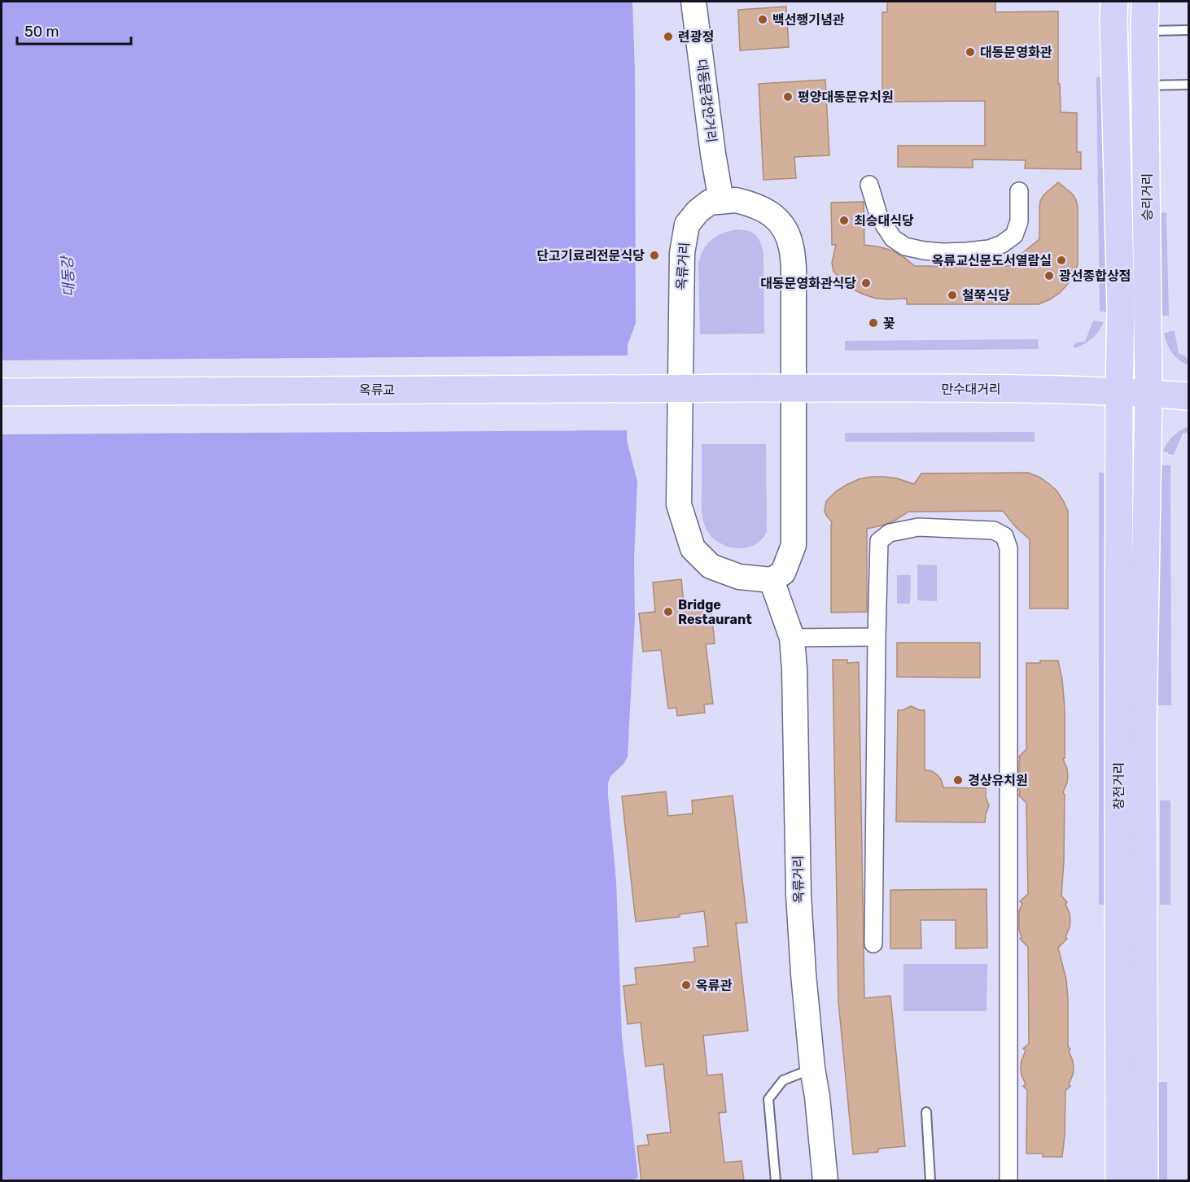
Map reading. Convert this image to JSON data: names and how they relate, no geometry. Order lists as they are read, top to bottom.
{
  "streets": {
    "main road": [
      "승리거리",
      "만수대거리",
      "옥류교",
      "창전거리"
    ],
    "street": ["대동문강안거리", "옥류거리"]
  },
  "crossings": [
    ["대동문강안거리", "옥류거리"],
    ["승리거리", "만수대거리"],
    ["승리거리", "창전거리"],
    ["옥류거리", "만수대거리"],
    ["만수대거리", "옥류교"],
    ["만수대거리", "창전거리"]
  ],
  "water": ["대동강"],
  "places": [
    "백선행기념관",
    "련광정",
    "대동문영화관",
    "평양대동문유치원",
    "최승대식당",
    "단고기료리전문식당",
    "옥류교신문도서열람실",
    "광선종합상점",
    "대동문영화관식당",
    "철쭉식당",
    "꽃",
    "Bridge Restaurant",
    "경상유치원",
    "옥류관"
  ],
  "scale_bar": "50 m"
}
